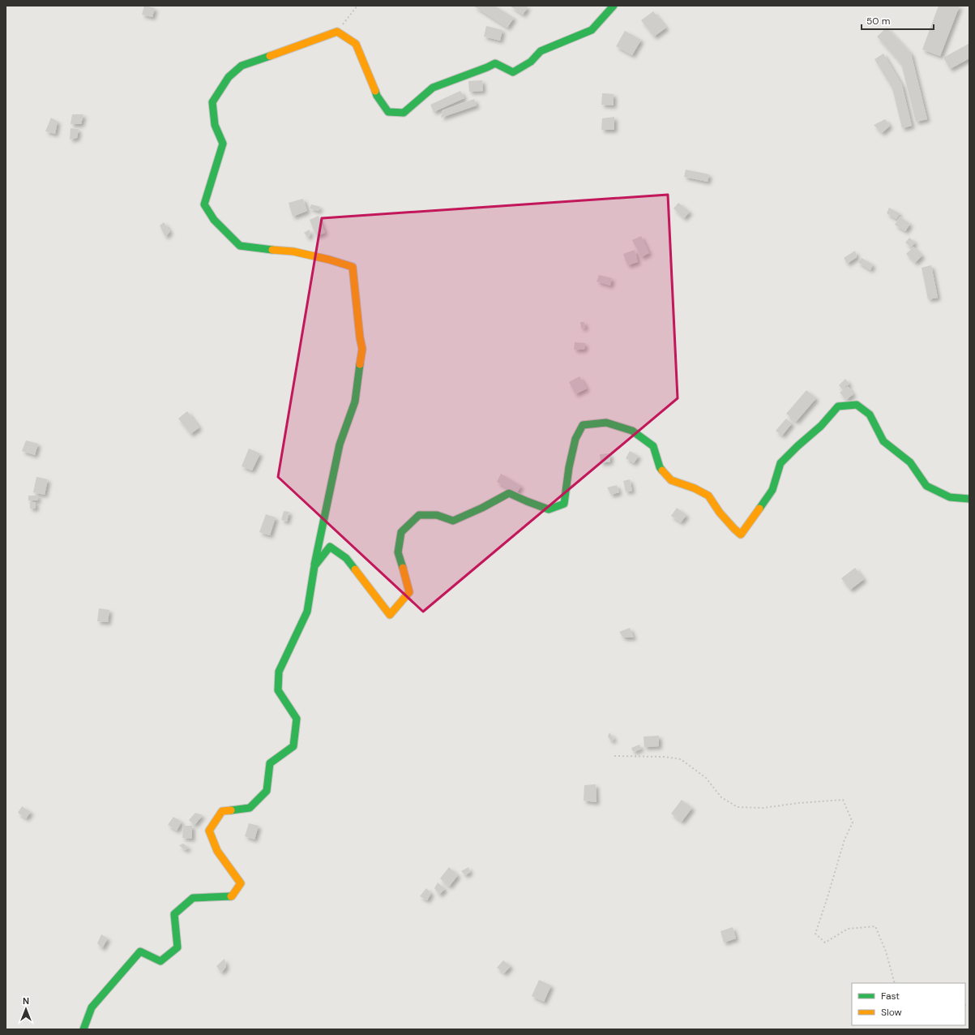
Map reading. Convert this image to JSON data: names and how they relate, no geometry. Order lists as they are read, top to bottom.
{
  "legend": ["Fast", "Slow"],
  "scale_bar": "50 m",
  "north": "top"
}
